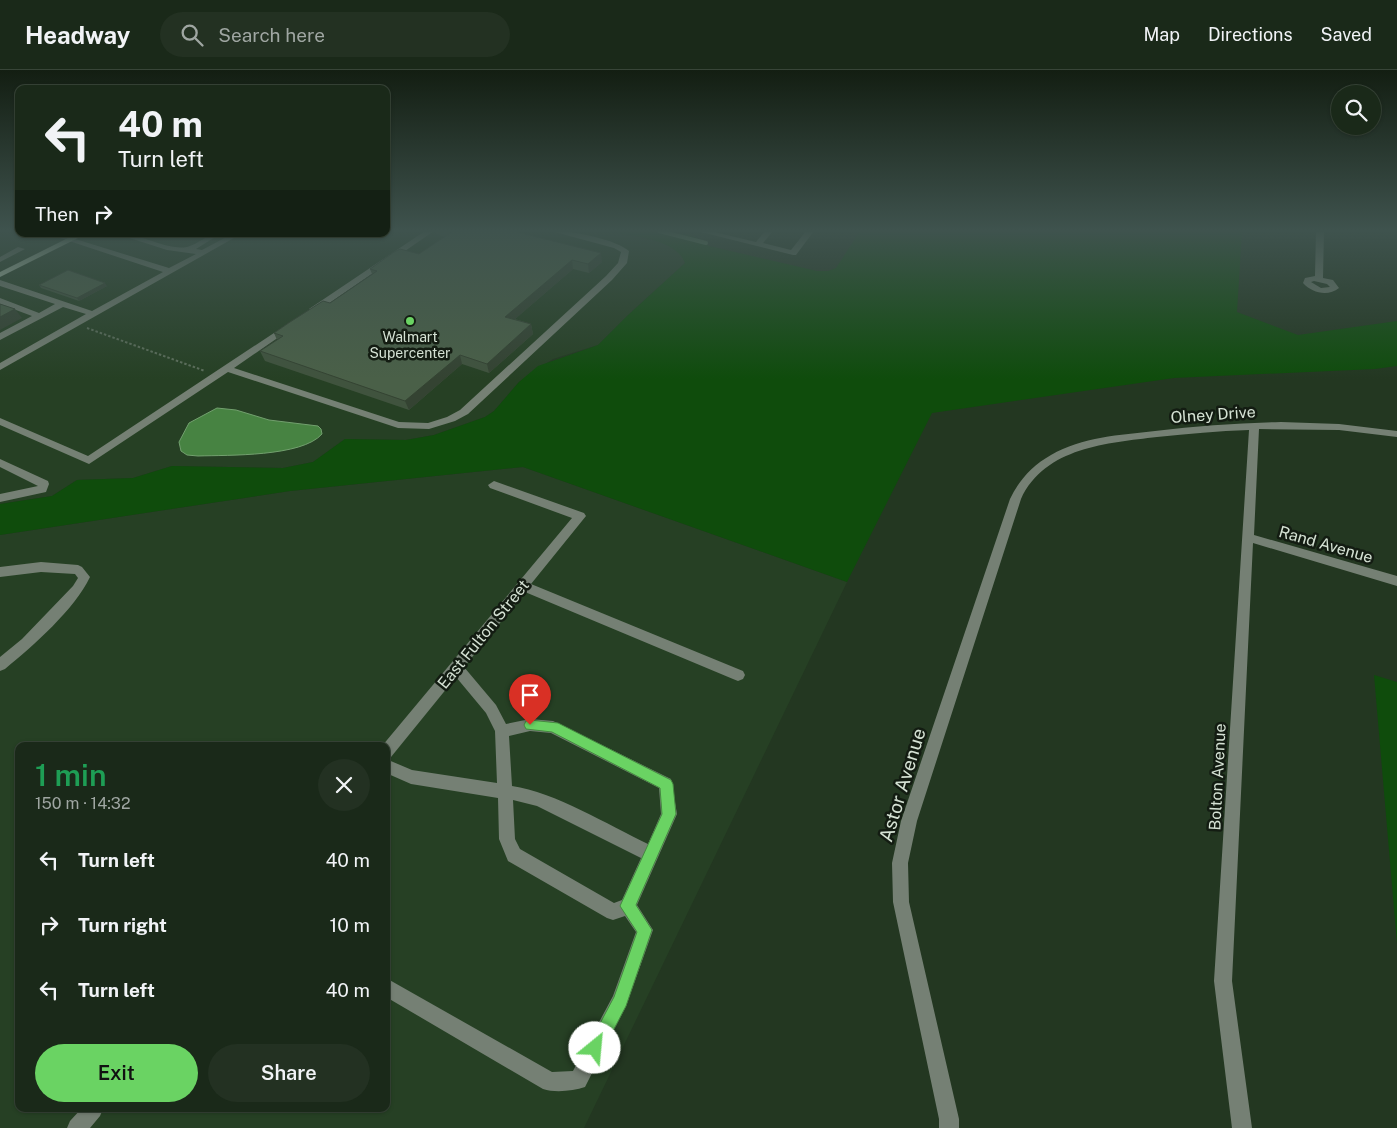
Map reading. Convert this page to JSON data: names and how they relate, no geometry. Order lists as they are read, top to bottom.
{
  "streets": {
    "street": [
      "Olney Drive",
      "Rand Avenue",
      "East Fulton Street",
      "Bolton Avenue",
      "Astor Avenue"
    ]
  },
  "crossings": [
    ["Olney Drive", "Bolton Avenue"],
    ["Olney Drive", "Astor Avenue"],
    ["Rand Avenue", "Bolton Avenue"]
  ],
  "places": ["Walmart Supercenter"],
  "page": {
    "header": "Headway",
    "search": "Search here",
    "nav": ["Map", "Directions", "Saved"],
    "turn": ["40 m", "Turn left"],
    "then": "Then",
    "heading": ["1 min", "150 m · 14:32"],
    "list": [
      {
        "name": "Turn left",
        "value": "40 m"
      },
      {
        "name": "Turn right",
        "value": "10 m"
      },
      {
        "name": "Turn left",
        "value": "40 m"
      }
    ],
    "buttons": ["Exit", "Share"]
  }
}
